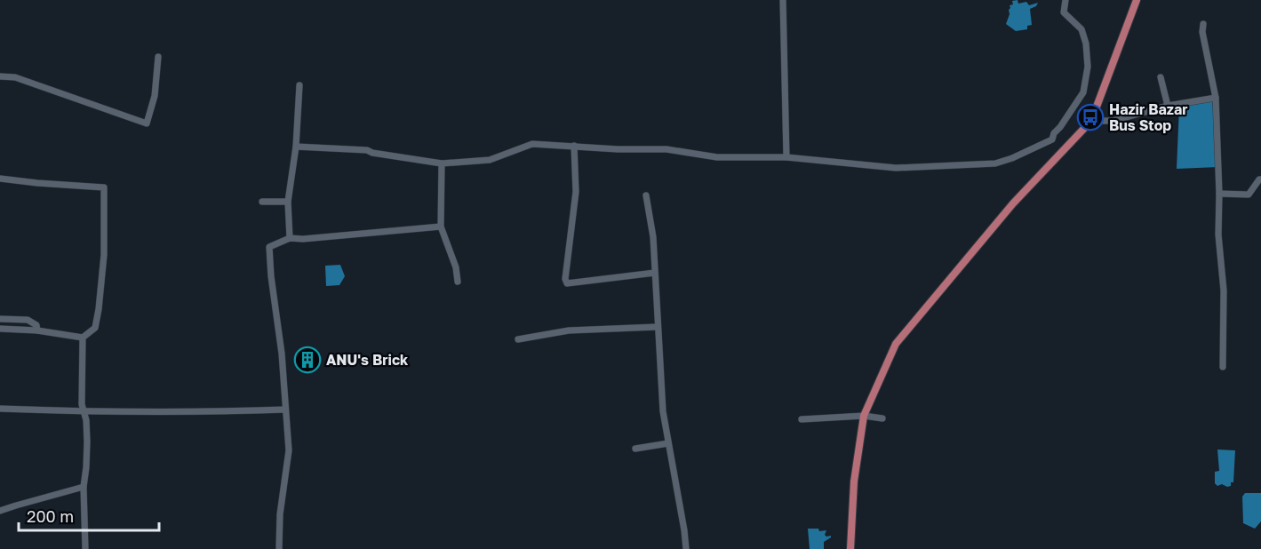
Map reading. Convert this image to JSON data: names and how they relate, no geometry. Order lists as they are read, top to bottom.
{
  "places": {
    "bus stop": ["Hazir Bazar Bus Stop"],
    "building": ["ANU's Brick"]
  },
  "scale_bar": "200 m"
}
